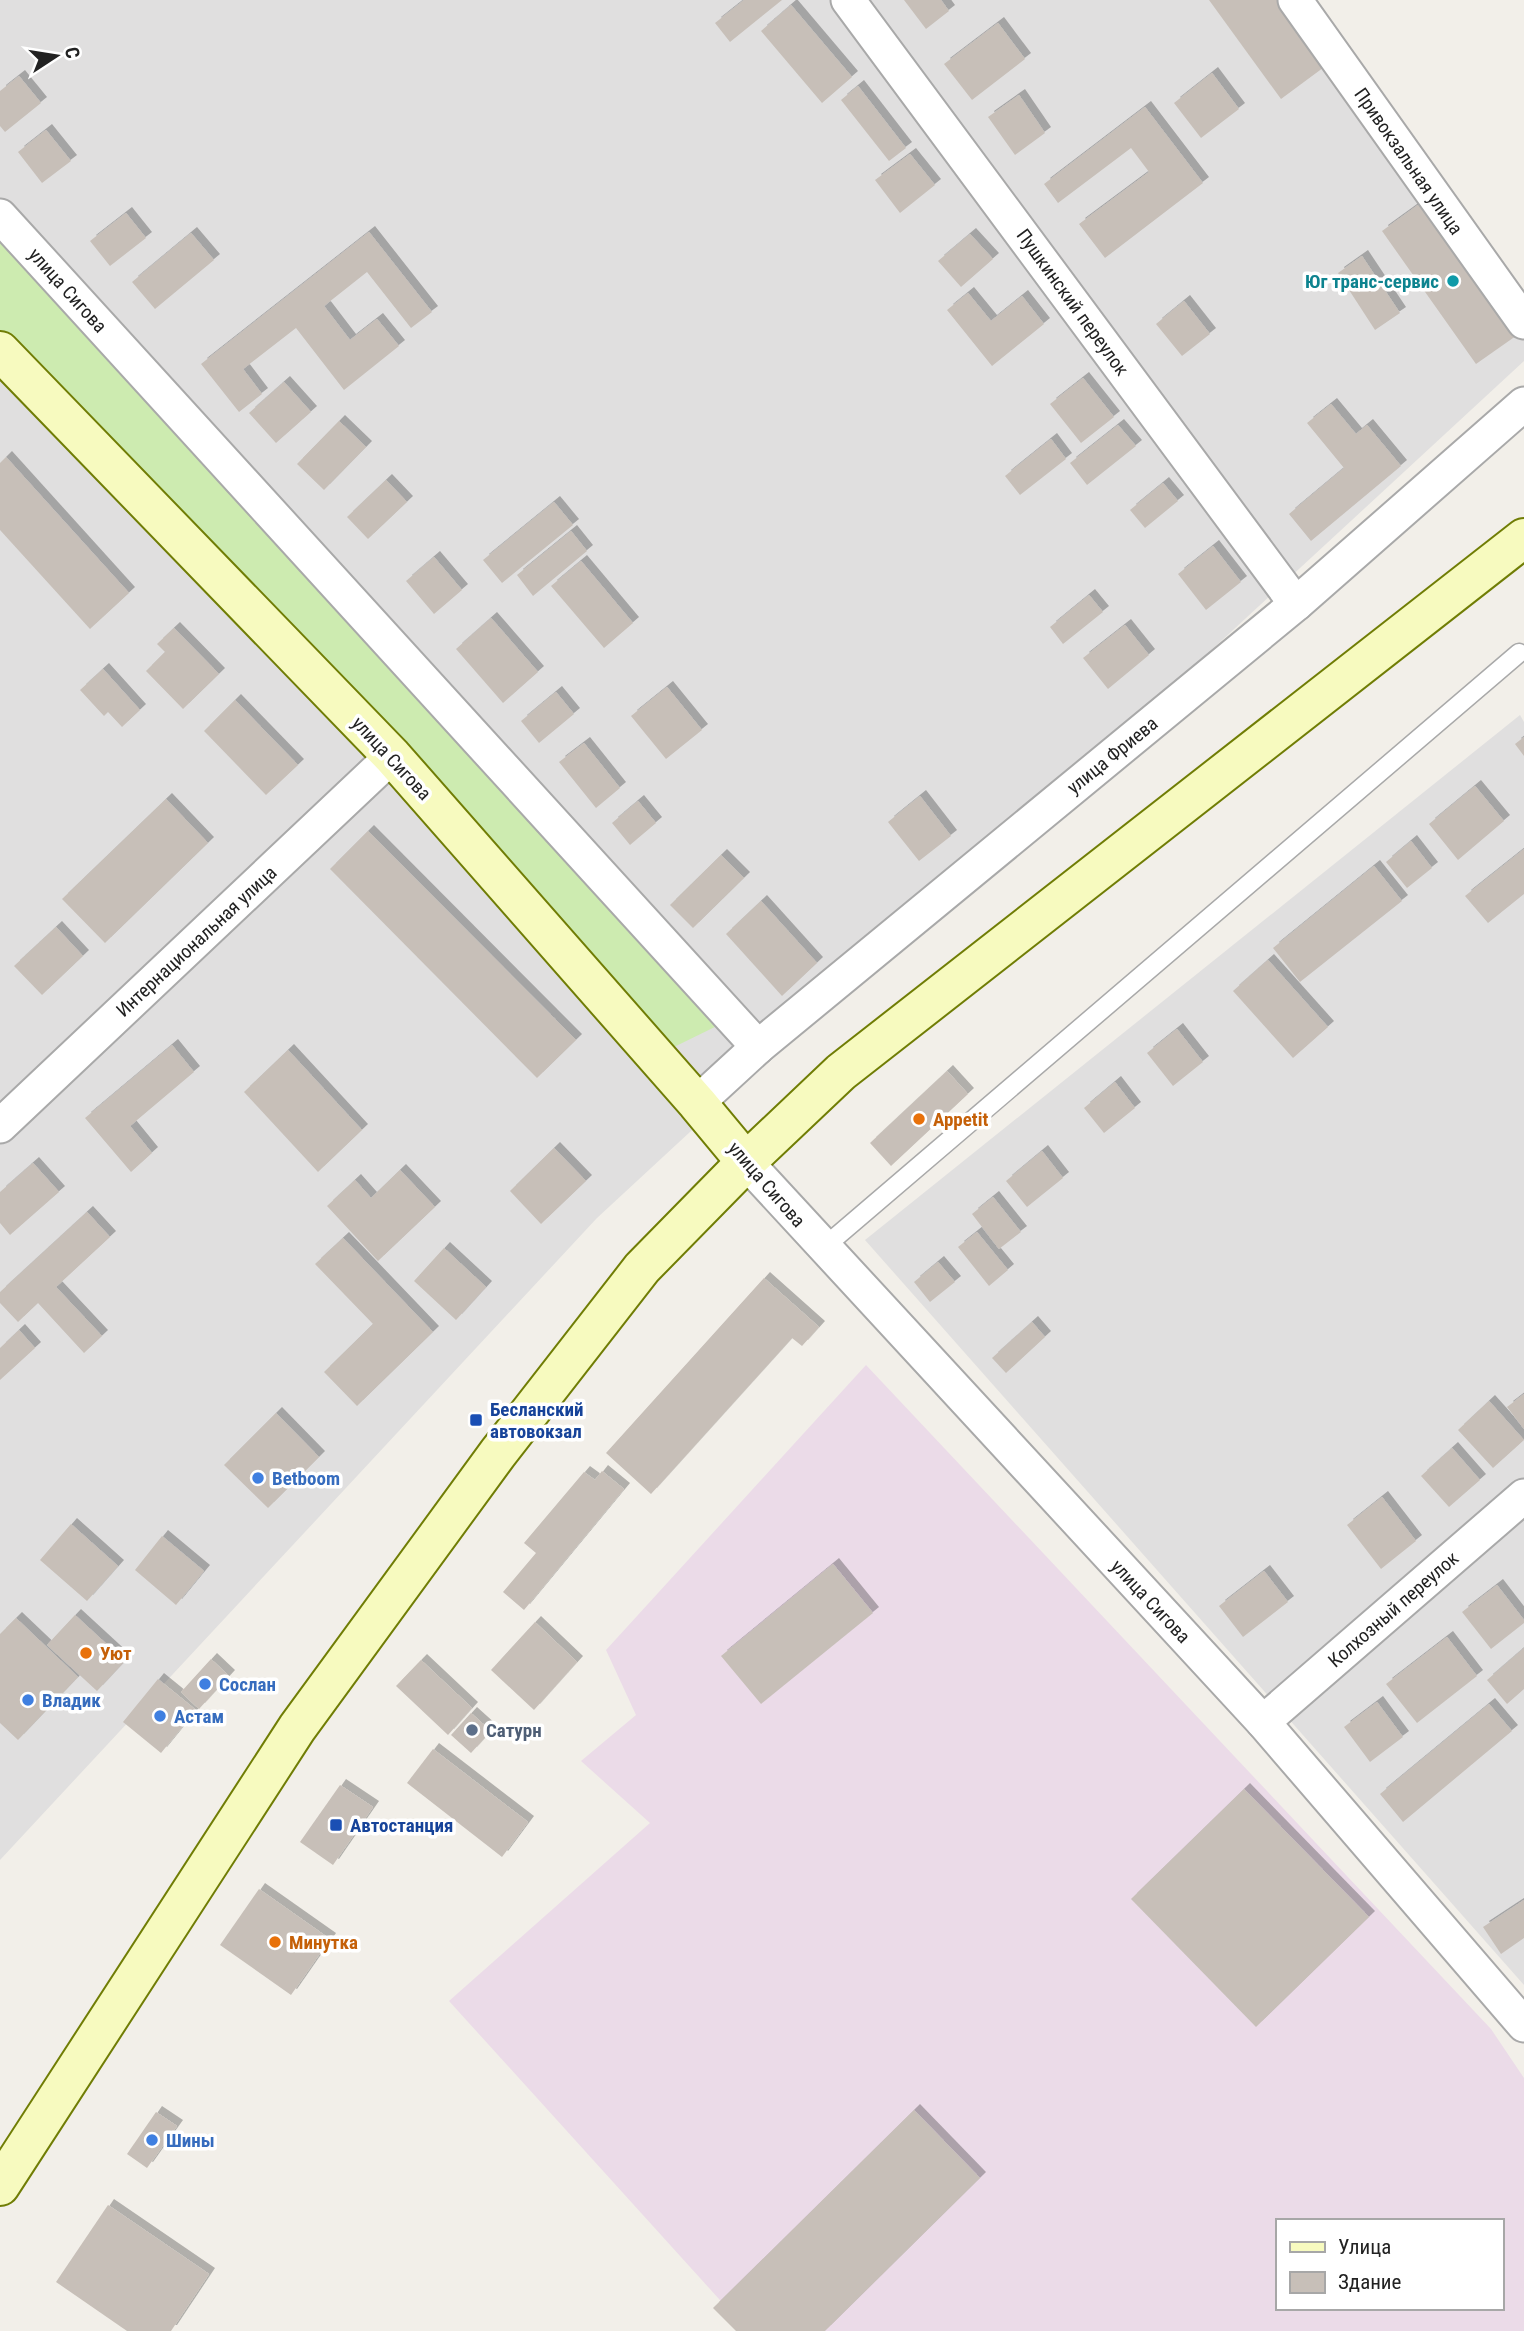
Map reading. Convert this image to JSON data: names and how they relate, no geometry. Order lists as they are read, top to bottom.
{
  "streets": {
    "main road": ["улица Сигова"],
    "street": [
      "Привокзальная улица",
      "Пушкинский переулок",
      "улица Фриева",
      "Интернациональная улица",
      "Колхозный переулок"
    ]
  },
  "crossings": [
    ["улица Сигова", "улица Фриева"],
    ["улица Сигова", "Интернациональная улица"],
    ["улица Сигова", "Колхозный переулок"],
    ["Пушкинский переулок", "улица Фриева"]
  ],
  "places": {
    "other": [
      "Юг транс-сервис",
      "Appetit",
      "Betboom",
      "Уют",
      "Сослан",
      "Владик",
      "Астам",
      "Сатурн",
      "Минутка",
      "Шины"
    ],
    "transit": ["Бесланский автовокзал", "Автостанция"]
  },
  "legend": ["Улица", "Здание"],
  "north": "right"
}
